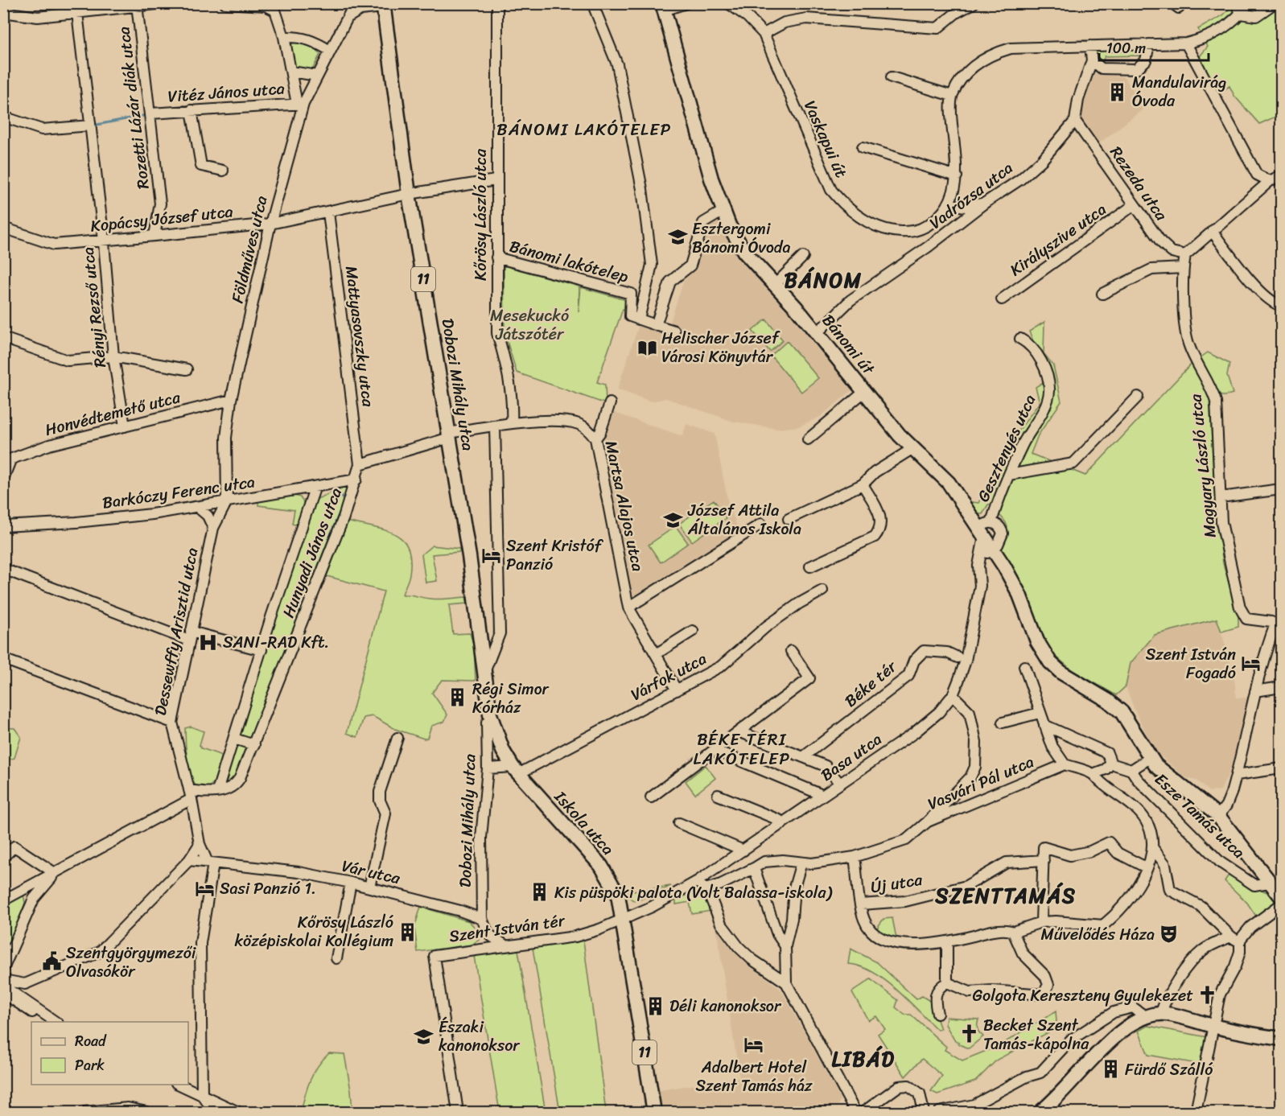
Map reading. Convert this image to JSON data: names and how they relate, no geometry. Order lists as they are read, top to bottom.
{
  "streets": {
    "main road": [
      "11",
      "Bánomi út",
      "Dobozi Mihály utca",
      "Iskola utca"
    ],
    "street": [
      "Vitéz János utca",
      "Rozetti Lázár diák utca",
      "Vaskapui út",
      "Rezeda utca",
      "Vadrózsa utca",
      "Kőrösy László utca",
      "Kopácsy József utca",
      "Királyszive utca",
      "Földműves utca",
      "Bánomi lakótelep",
      "Rényi Rezső utca",
      "Mattyasovszky utca",
      "Honvédtemető utca",
      "Gesztenyés utca",
      "Magyary László utca",
      "Barkóczy Ferenc utca",
      "Martsa Alajos utca",
      "Hunyadi János utca",
      "Dessewffy Arisztid utca",
      "Várfok utca",
      "Béke tér",
      "Basa utca",
      "Vasvári Pál utca",
      "Esze Tamás utca",
      "Vár utca",
      "Új utca",
      "Szent István tér"
    ]
  },
  "crossings": [
    ["Vitéz János utca", "Rozetti Lázár diák utca"],
    ["Vitéz János utca", "Földműves utca"],
    ["Rozetti Lázár diák utca", "Kopácsy József utca"],
    ["Rezeda utca", "Vadrózsa utca"],
    ["Rezeda utca", "Királyszive utca"],
    ["Rezeda utca", "Magyary László utca"],
    ["Vadrózsa utca", "Bánomi út"],
    ["Kőrösy László utca", "Kopácsy József utca"],
    ["Kőrösy László utca", "Bánomi lakótelep"],
    ["Kőrösy László utca", "Martsa Alajos utca"],
    ["Kopácsy József utca", "Földműves utca"],
    ["Kopácsy József utca", "Rényi Rezső utca"],
    ["Kopácsy József utca", "Mattyasovszky utca"],
    ["Kopácsy József utca", "Dobozi Mihály utca"],
    ["Földműves utca", "Honvédtemető utca"],
    ["Földműves utca", "Barkóczy Ferenc utca"],
    ["Földműves utca", "Dessewffy Arisztid utca"],
    ["11", "Basa utca"],
    ["11", "Iskola utca"],
    ["11", "Szent István tér"],
    ["Rényi Rezső utca", "Honvédtemető utca"],
    ["Mattyasovszky utca", "Barkóczy Ferenc utca"],
    ["Mattyasovszky utca", "Martsa Alajos utca"],
    ["Mattyasovszky utca", "Hunyadi János utca"],
    ["Bánomi út", "Magyary László utca"],
    ["Bánomi út", "Basa utca"],
    ["Bánomi út", "Esze Tamás utca"],
    ["Dobozi Mihály utca", "Martsa Alajos utca"],
    ["Dobozi Mihály utca", "Várfok utca"],
    ["Dobozi Mihály utca", "Iskola utca"],
    ["Dobozi Mihály utca", "Vár utca"],
    ["Barkóczy Ferenc utca", "Hunyadi János utca"],
    ["Barkóczy Ferenc utca", "Dessewffy Arisztid utca"],
    ["Martsa Alajos utca", "Várfok utca"],
    ["Hunyadi János utca", "Dessewffy Arisztid utca"],
    ["Dessewffy Arisztid utca", "Vár utca"],
    ["Várfok utca", "Iskola utca"],
    ["Basa utca", "Iskola utca"],
    ["Basa utca", "Szent István tér"],
    ["Iskola utca", "Szent István tér"]
  ],
  "districts": [
    "BÁNOMI LAKÓTELEP",
    "BÁNOM",
    "BÉKE TÉRI LAKÓTELEP",
    "SZENTTAMÁS",
    "LIBÁD"
  ],
  "parks": ["Mesekuckó Játszótér"],
  "places": {
    "building": [
      "Mandulavirág Óvoda",
      "Régi Simor Kórház",
      "Kis püspöki palota (Volt Balassa-iskola)",
      "Kőrösy László középiskolai Kollégium",
      "Déli kanonoksor",
      "Fürdő Szálló"
    ],
    "school or university": ["Esztergomi Bánomi Óvoda", "József Attila Általános Iskola", "Északi kanonoksor"],
    "library": ["Helischer József Városi Könyvtár"],
    "hotel": [
      "Szent Kristóf Panzió",
      "Szent István Fogadó",
      "Sasi Panzió 1.",
      "Adalbert Hotel Szent Tamás ház"
    ],
    "hospital": ["SANI-RAD Kft."],
    "theatre": ["Művelődés Háza"],
    "public building": ["Szentgyörgymezői Olvasókör"],
    "church": ["Golgota Kereszteny Gyulekezet", "Becket Szent Tamás-kápolna"]
  },
  "legend": ["Road", "Park"],
  "scale_bar": "100 m"
}
